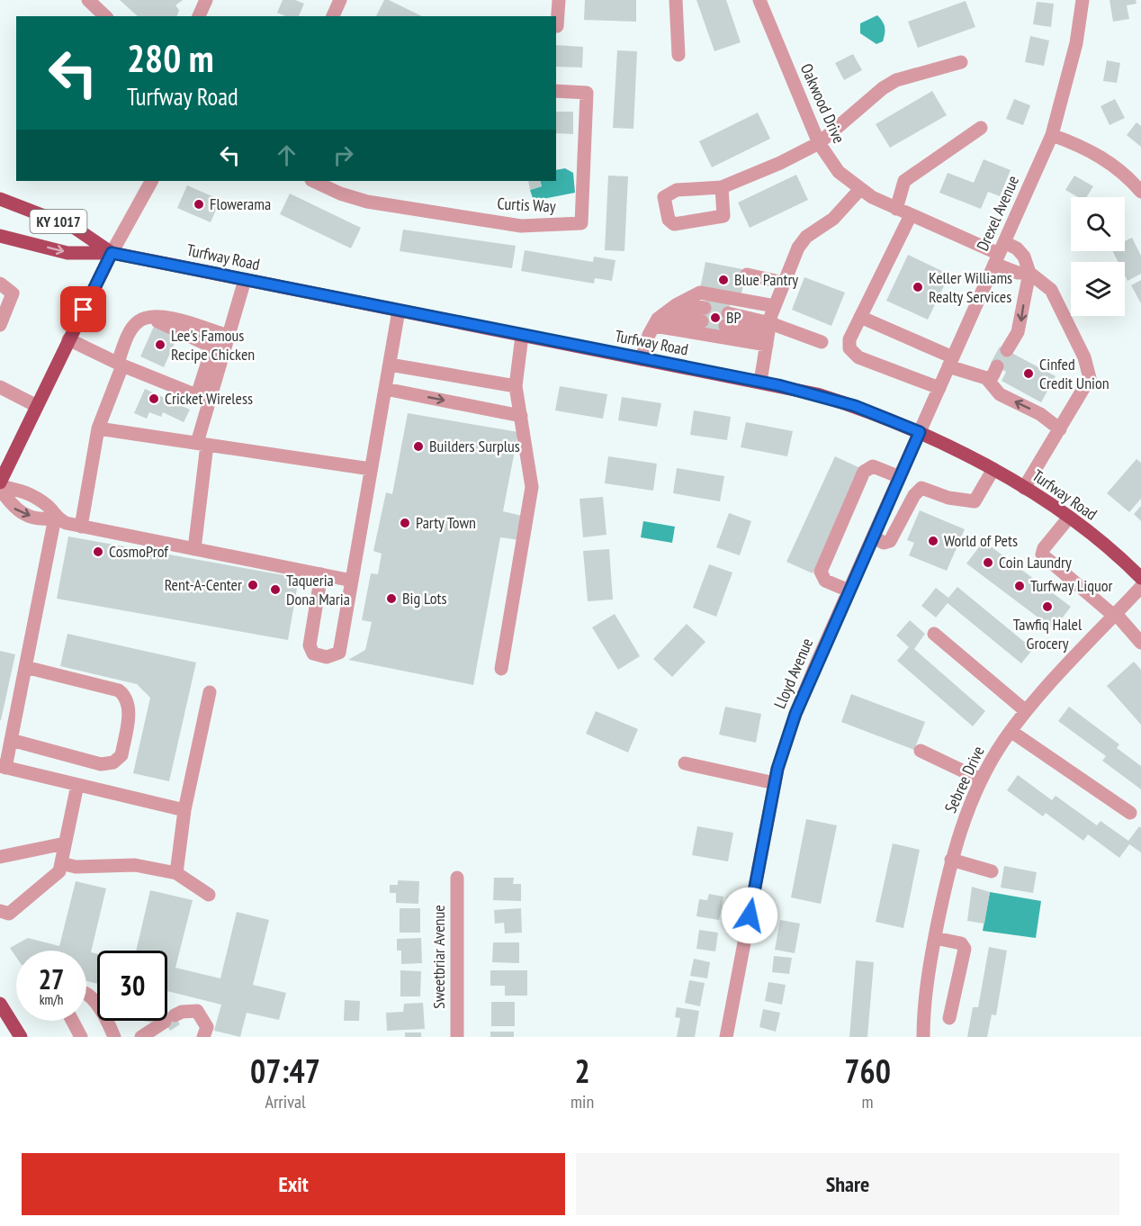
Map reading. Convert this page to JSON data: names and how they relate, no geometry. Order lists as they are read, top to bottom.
{
  "streets": {
    "main road": ["KY 1017", "Turfway Road"],
    "street": [
      "Oakwood Drive",
      "Curtis Way",
      "Drexel Avenue",
      "Lloyd Avenue",
      "Sebree Drive",
      "Sweetbriar Avenue"
    ]
  },
  "crossings": [
    ["Oakwood Drive", "Drexel Avenue"],
    ["Drexel Avenue", "Turfway Road"],
    ["Drexel Avenue", "Lloyd Avenue"],
    ["Turfway Road", "Lloyd Avenue"]
  ],
  "places": [
    "Flowerama",
    "Blue Pantry",
    "Keller Williams Realty Services",
    "BP",
    "Lee's Famous Recipe Chicken",
    "Cinfed Credit Union",
    "Cricket Wireless",
    "Builders Surplus",
    "Party Town",
    "World of Pets",
    "CosmoProf",
    "Coin Laundry",
    "Rent-A-Center",
    "Turfway Liquor",
    "Taqueria Dona Maria",
    "Big Lots",
    "Tawfiq Halel Grocery"
  ],
  "page": {
    "turn": ["280 m", "Turfway Road"],
    "speed": "27 km/h",
    "limit": "30",
    "eta": [
      "07:47",
      "Arrival",
      "2",
      "min",
      "760",
      "m"
    ],
    "buttons": ["Exit", "Share"]
  }
}
